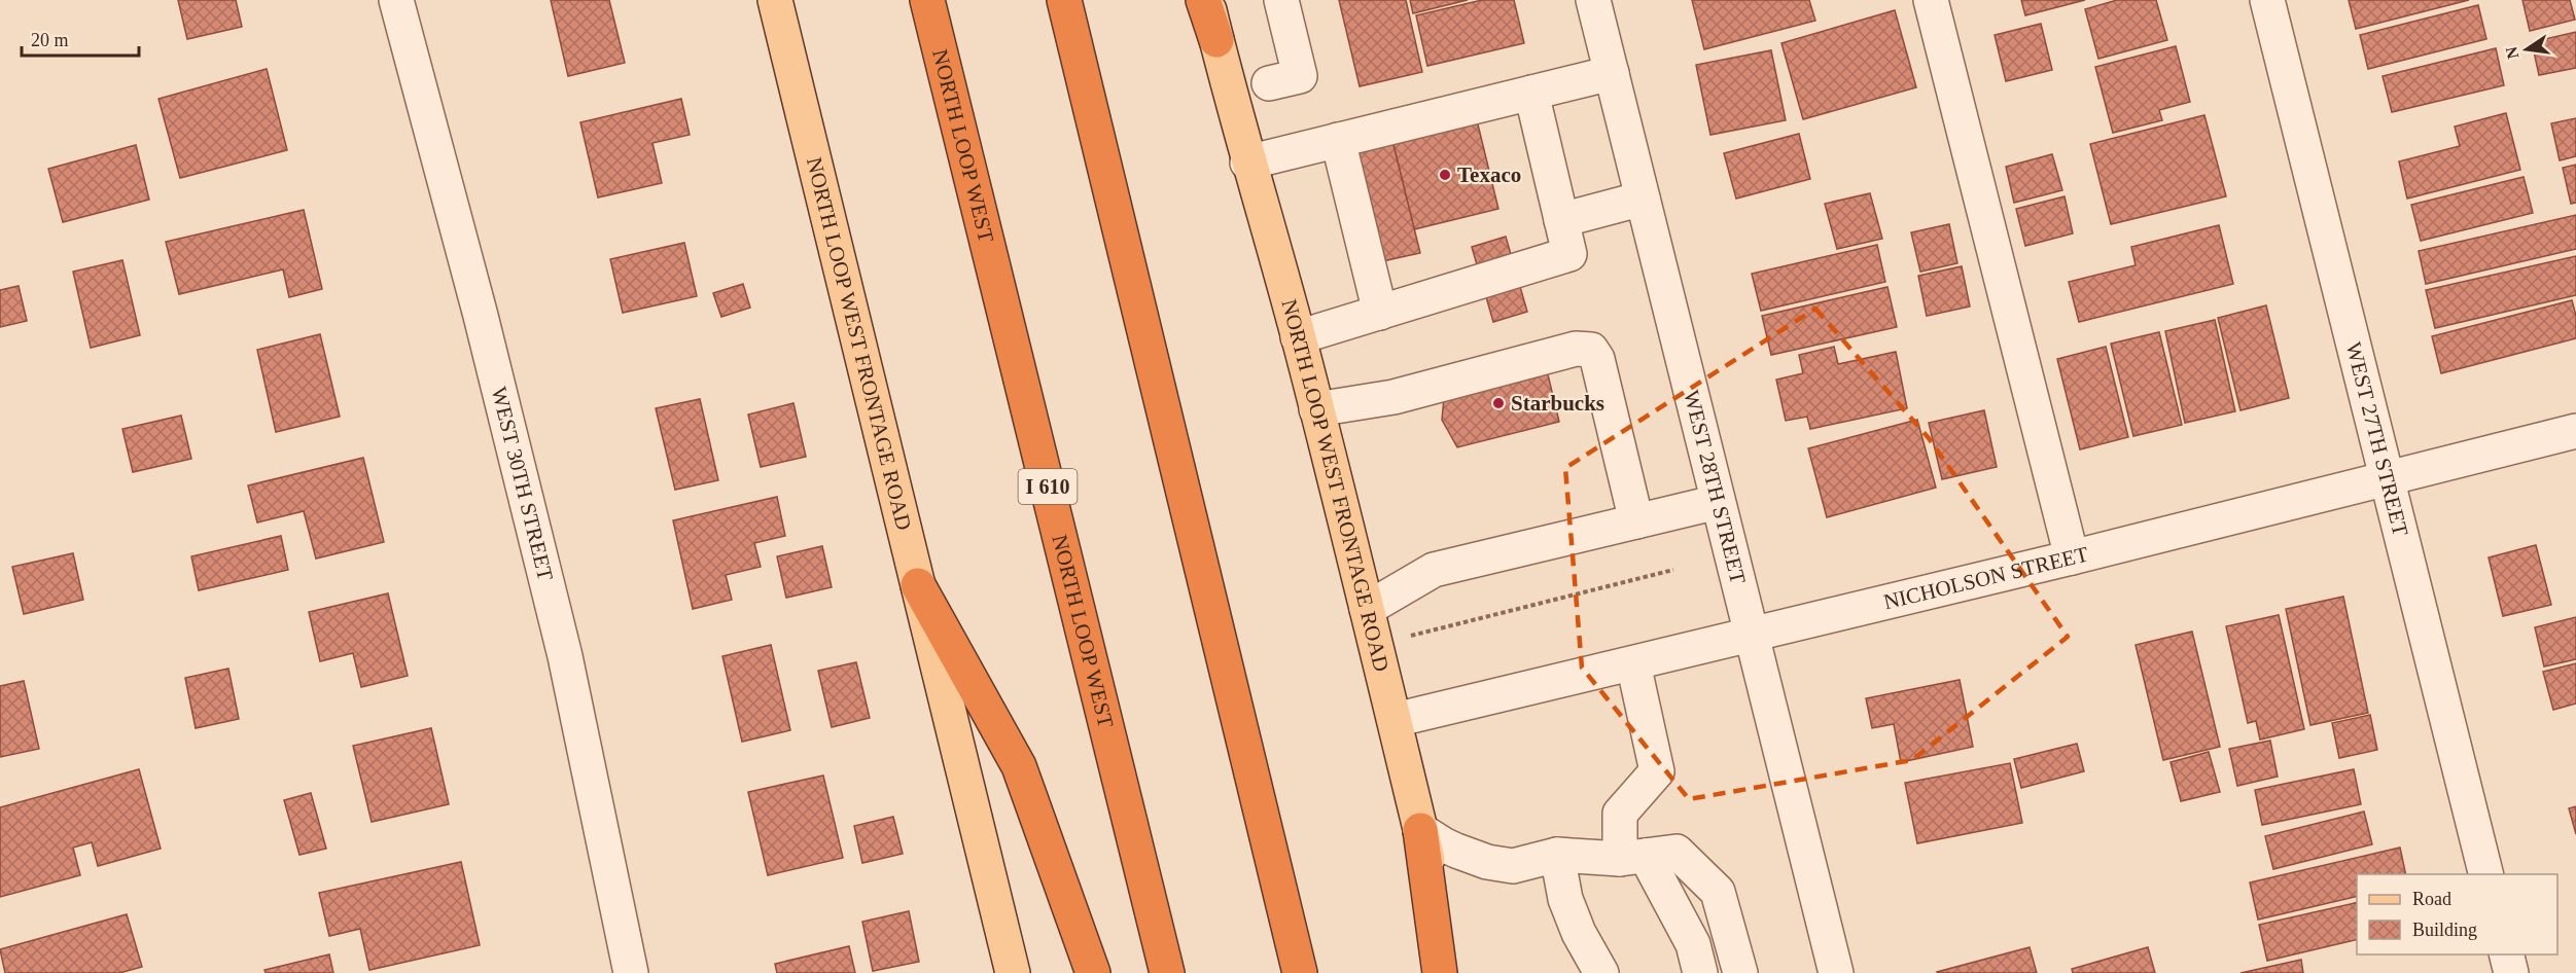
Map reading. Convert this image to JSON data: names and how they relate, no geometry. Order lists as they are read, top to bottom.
{
  "streets": {
    "highway": ["NORTH LOOP WEST", "I 610"],
    "main road": ["NORTH LOOP WEST FRONTAGE ROAD"],
    "street": [
      "WEST 27TH STREET",
      "WEST 30TH STREET",
      "WEST 28TH STREET",
      "NICHOLSON STREET"
    ]
  },
  "crossings": [
    ["NORTH LOOP WEST FRONTAGE ROAD", "NICHOLSON STREET"],
    ["WEST 27TH STREET", "NICHOLSON STREET"],
    ["WEST 28TH STREET", "NICHOLSON STREET"]
  ],
  "places": ["Texaco", "Starbucks"],
  "legend": ["Road", "Building"],
  "scale_bar": "20 m",
  "north": "left"
}
